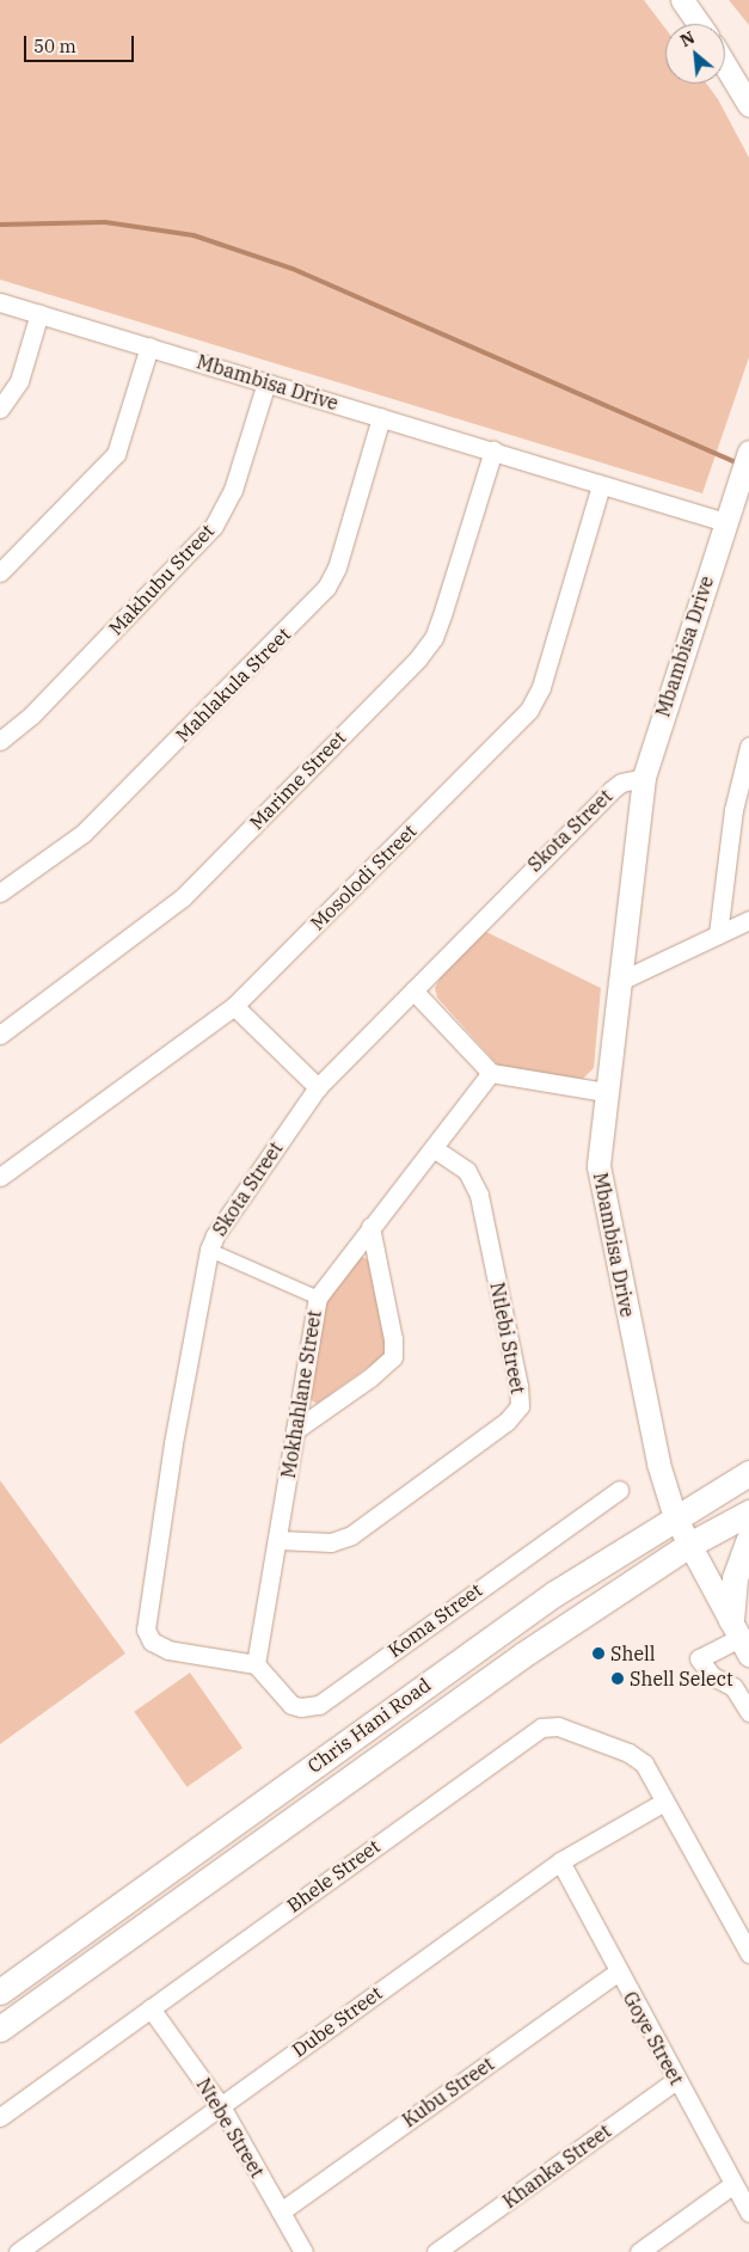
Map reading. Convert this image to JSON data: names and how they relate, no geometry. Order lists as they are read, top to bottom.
{
  "streets": {
    "main road": ["Chris Hani Road"],
    "street": [
      "Mbambisa Drive",
      "Makhubu Street",
      "Mahlakula Street",
      "Marime Street",
      "Skota Street",
      "Mosolodi Street",
      "Ntlebi Street",
      "Mokhahlane Street",
      "Koma Street",
      "Bhele Street",
      "Dube Street",
      "Goye Street",
      "Kubu Street",
      "Ntebe Street",
      "Khanka Street"
    ]
  },
  "crossings": [
    ["Mbambisa Drive", "Makhubu Street"],
    ["Mbambisa Drive", "Mahlakula Street"],
    ["Mbambisa Drive", "Marime Street"],
    ["Mbambisa Drive", "Skota Street"],
    ["Mbambisa Drive", "Mosolodi Street"],
    ["Mbambisa Drive", "Chris Hani Road"],
    ["Skota Street", "Mokhahlane Street"],
    ["Skota Street", "Koma Street"],
    ["Ntlebi Street", "Mokhahlane Street"],
    ["Mokhahlane Street", "Koma Street"],
    ["Bhele Street", "Dube Street"],
    ["Bhele Street", "Ntebe Street"],
    ["Dube Street", "Goye Street"],
    ["Dube Street", "Ntebe Street"],
    ["Goye Street", "Kubu Street"],
    ["Goye Street", "Khanka Street"],
    ["Kubu Street", "Ntebe Street"]
  ],
  "places": ["Shell", "Shell Select"],
  "scale_bar": "50 m",
  "north": "top left"
}
